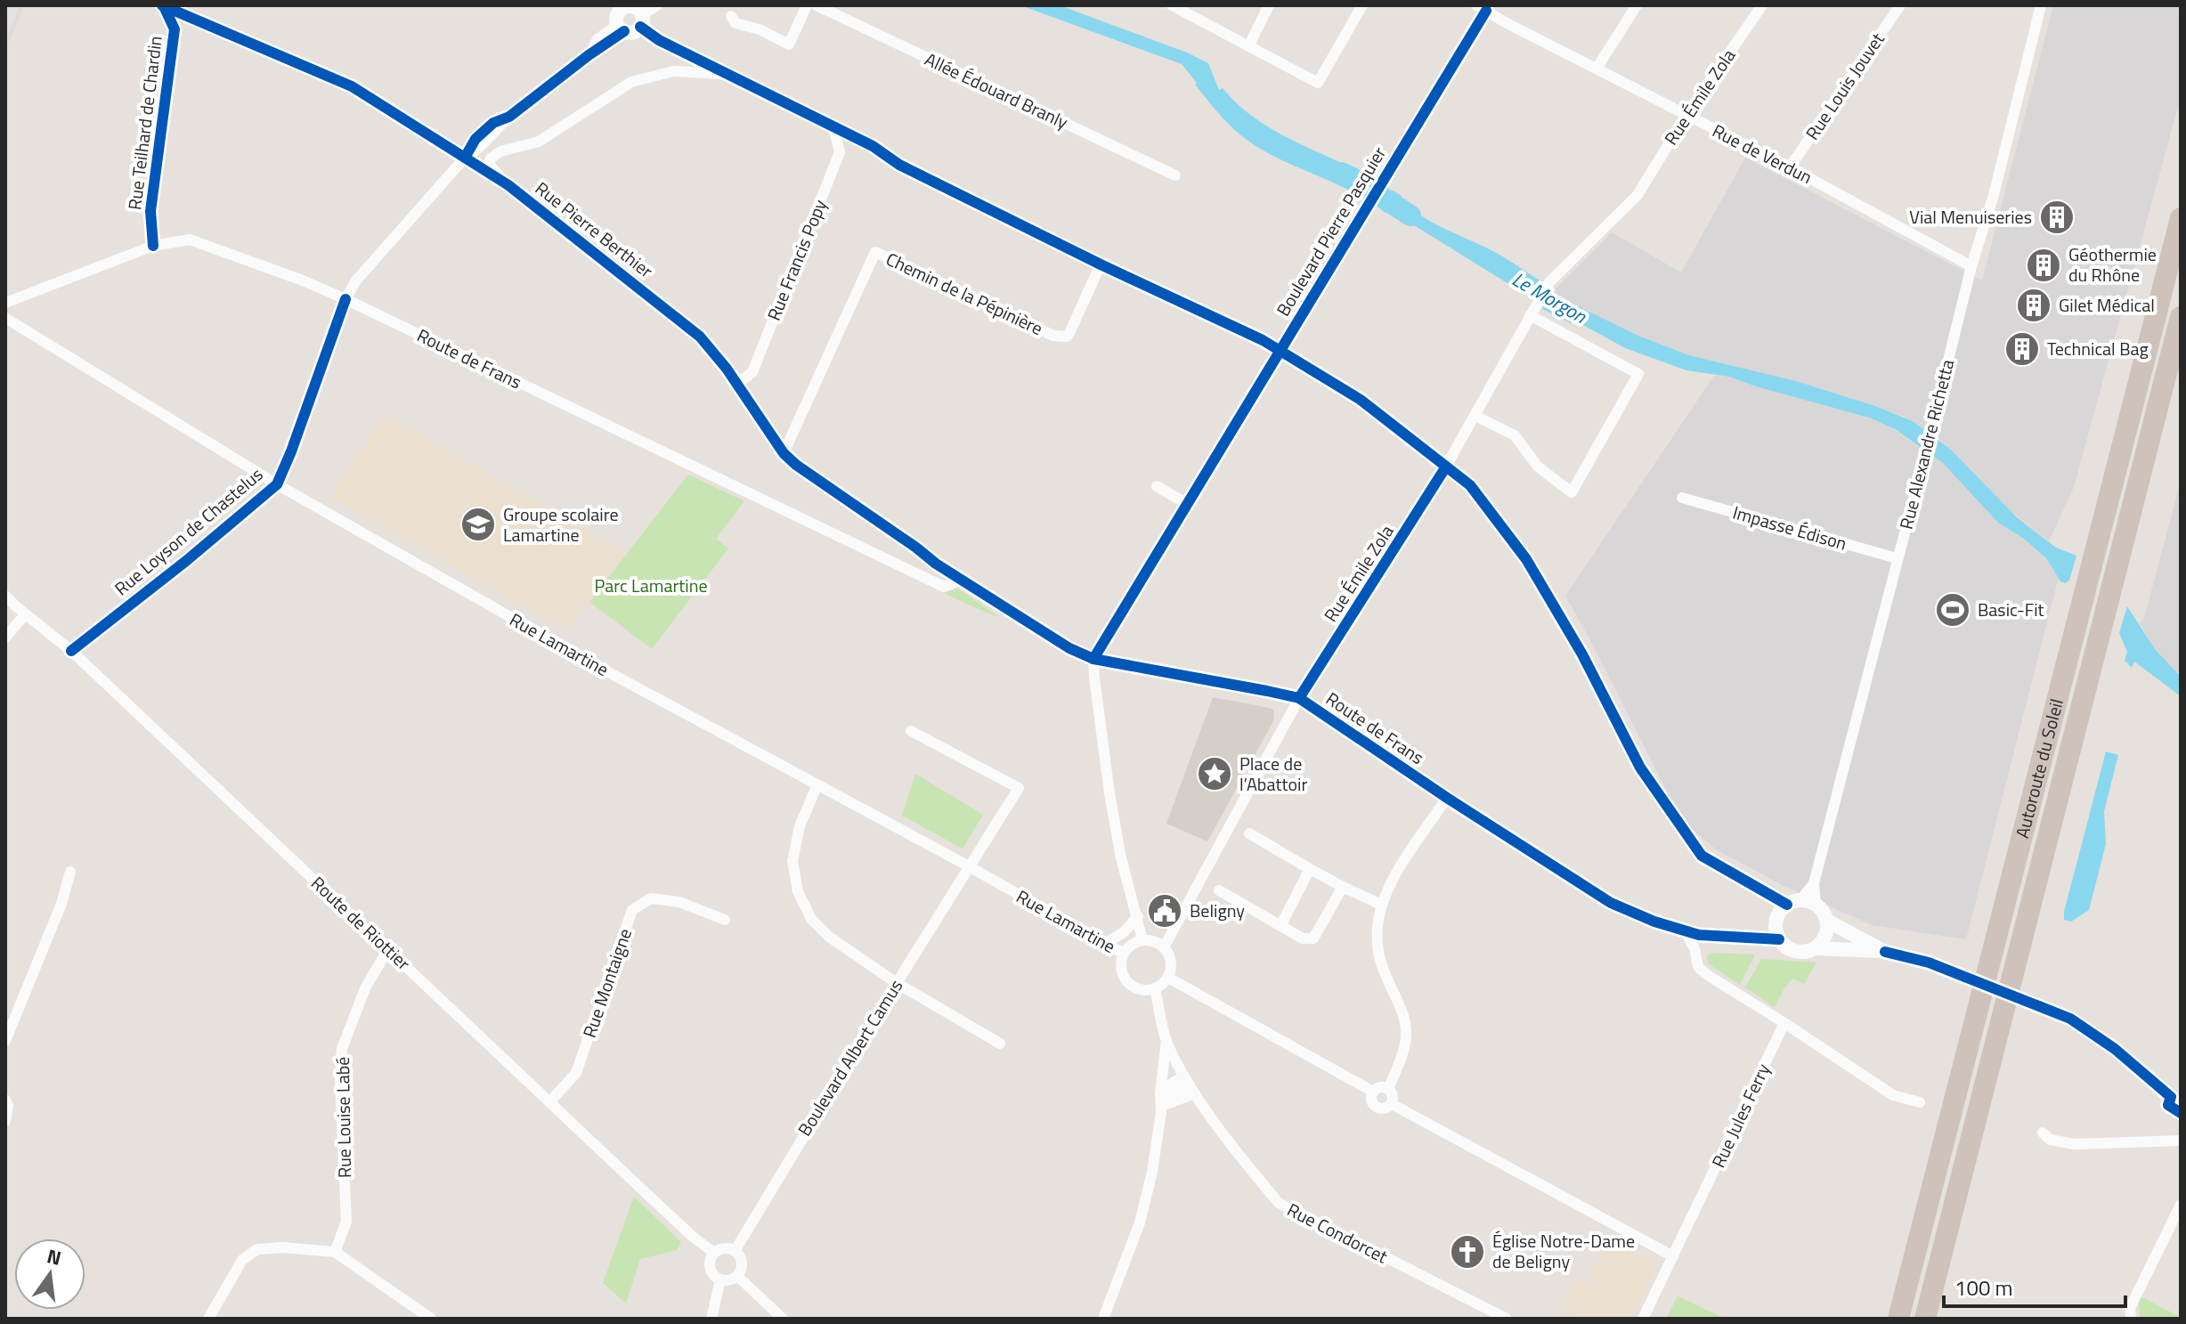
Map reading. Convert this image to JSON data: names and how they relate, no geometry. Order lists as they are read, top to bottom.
{
  "streets": {
    "highway": ["Autoroute du Soleil"],
    "street": [
      "Rue Louis Jouvet",
      "Allée Édouard Branly",
      "Rue Émile Zola",
      "Rue Teilhard de Chardin",
      "Rue de Verdun",
      "Rue Pierre Berthier",
      "Boulevard Pierre Pasquier",
      "Rue Francis Popy",
      "Chemin de la Pépinière",
      "Route de Frans",
      "Rue Alexandre Richetta",
      "Impasse Édison",
      "Rue Loyson de Chastelus",
      "Rue Lamartine",
      "Route de Riottier",
      "Rue Montaigne",
      "Boulevard Albert Camus",
      "Rue Jules Ferry",
      "Rue Louise Labé",
      "Rue Condorcet"
    ]
  },
  "crossings": [
    ["Rue Louis Jouvet", "Rue de Verdun"],
    ["Rue Émile Zola", "Rue de Verdun"],
    ["Rue Émile Zola", "Route de Frans"],
    ["Rue Émile Zola", "Rue Lamartine"],
    ["Rue Émile Zola", "Rue Condorcet"],
    ["Rue Teilhard de Chardin", "Rue Pierre Berthier"],
    ["Rue Teilhard de Chardin", "Route de Frans"],
    ["Rue de Verdun", "Boulevard Pierre Pasquier"],
    ["Rue de Verdun", "Rue Alexandre Richetta"],
    ["Rue Pierre Berthier", "Rue Francis Popy"],
    ["Rue Pierre Berthier", "Chemin de la Pépinière"],
    ["Rue Pierre Berthier", "Route de Frans"],
    ["Rue Pierre Berthier", "Rue Loyson de Chastelus"],
    ["Boulevard Pierre Pasquier", "Route de Frans"],
    ["Route de Frans", "Rue Alexandre Richetta"],
    ["Route de Frans", "Rue Loyson de Chastelus"],
    ["Rue Alexandre Richetta", "Impasse Édison"],
    ["Rue Loyson de Chastelus", "Rue Lamartine"],
    ["Rue Loyson de Chastelus", "Route de Riottier"],
    ["Rue Lamartine", "Boulevard Albert Camus"],
    ["Rue Lamartine", "Rue Condorcet"],
    ["Route de Riottier", "Rue Montaigne"],
    ["Route de Riottier", "Boulevard Albert Camus"],
    ["Route de Riottier", "Rue Louise Labé"]
  ],
  "water": ["Le Morgon"],
  "parks": ["Parc Lamartine"],
  "places": {
    "building": [
      "Vial Menuiseries",
      "Géothermie du Rhône",
      "Gilet Médical",
      "Technical Bag"
    ],
    "school or university": ["Groupe scolaire Lamartine"],
    "sports": ["Basic-Fit"],
    "place": ["Place de l’Abattoir"],
    "public building": ["Beligny"],
    "church": ["Église Notre-Dame de Beligny"]
  },
  "scale_bar": "100 m",
  "north": "top"
}
